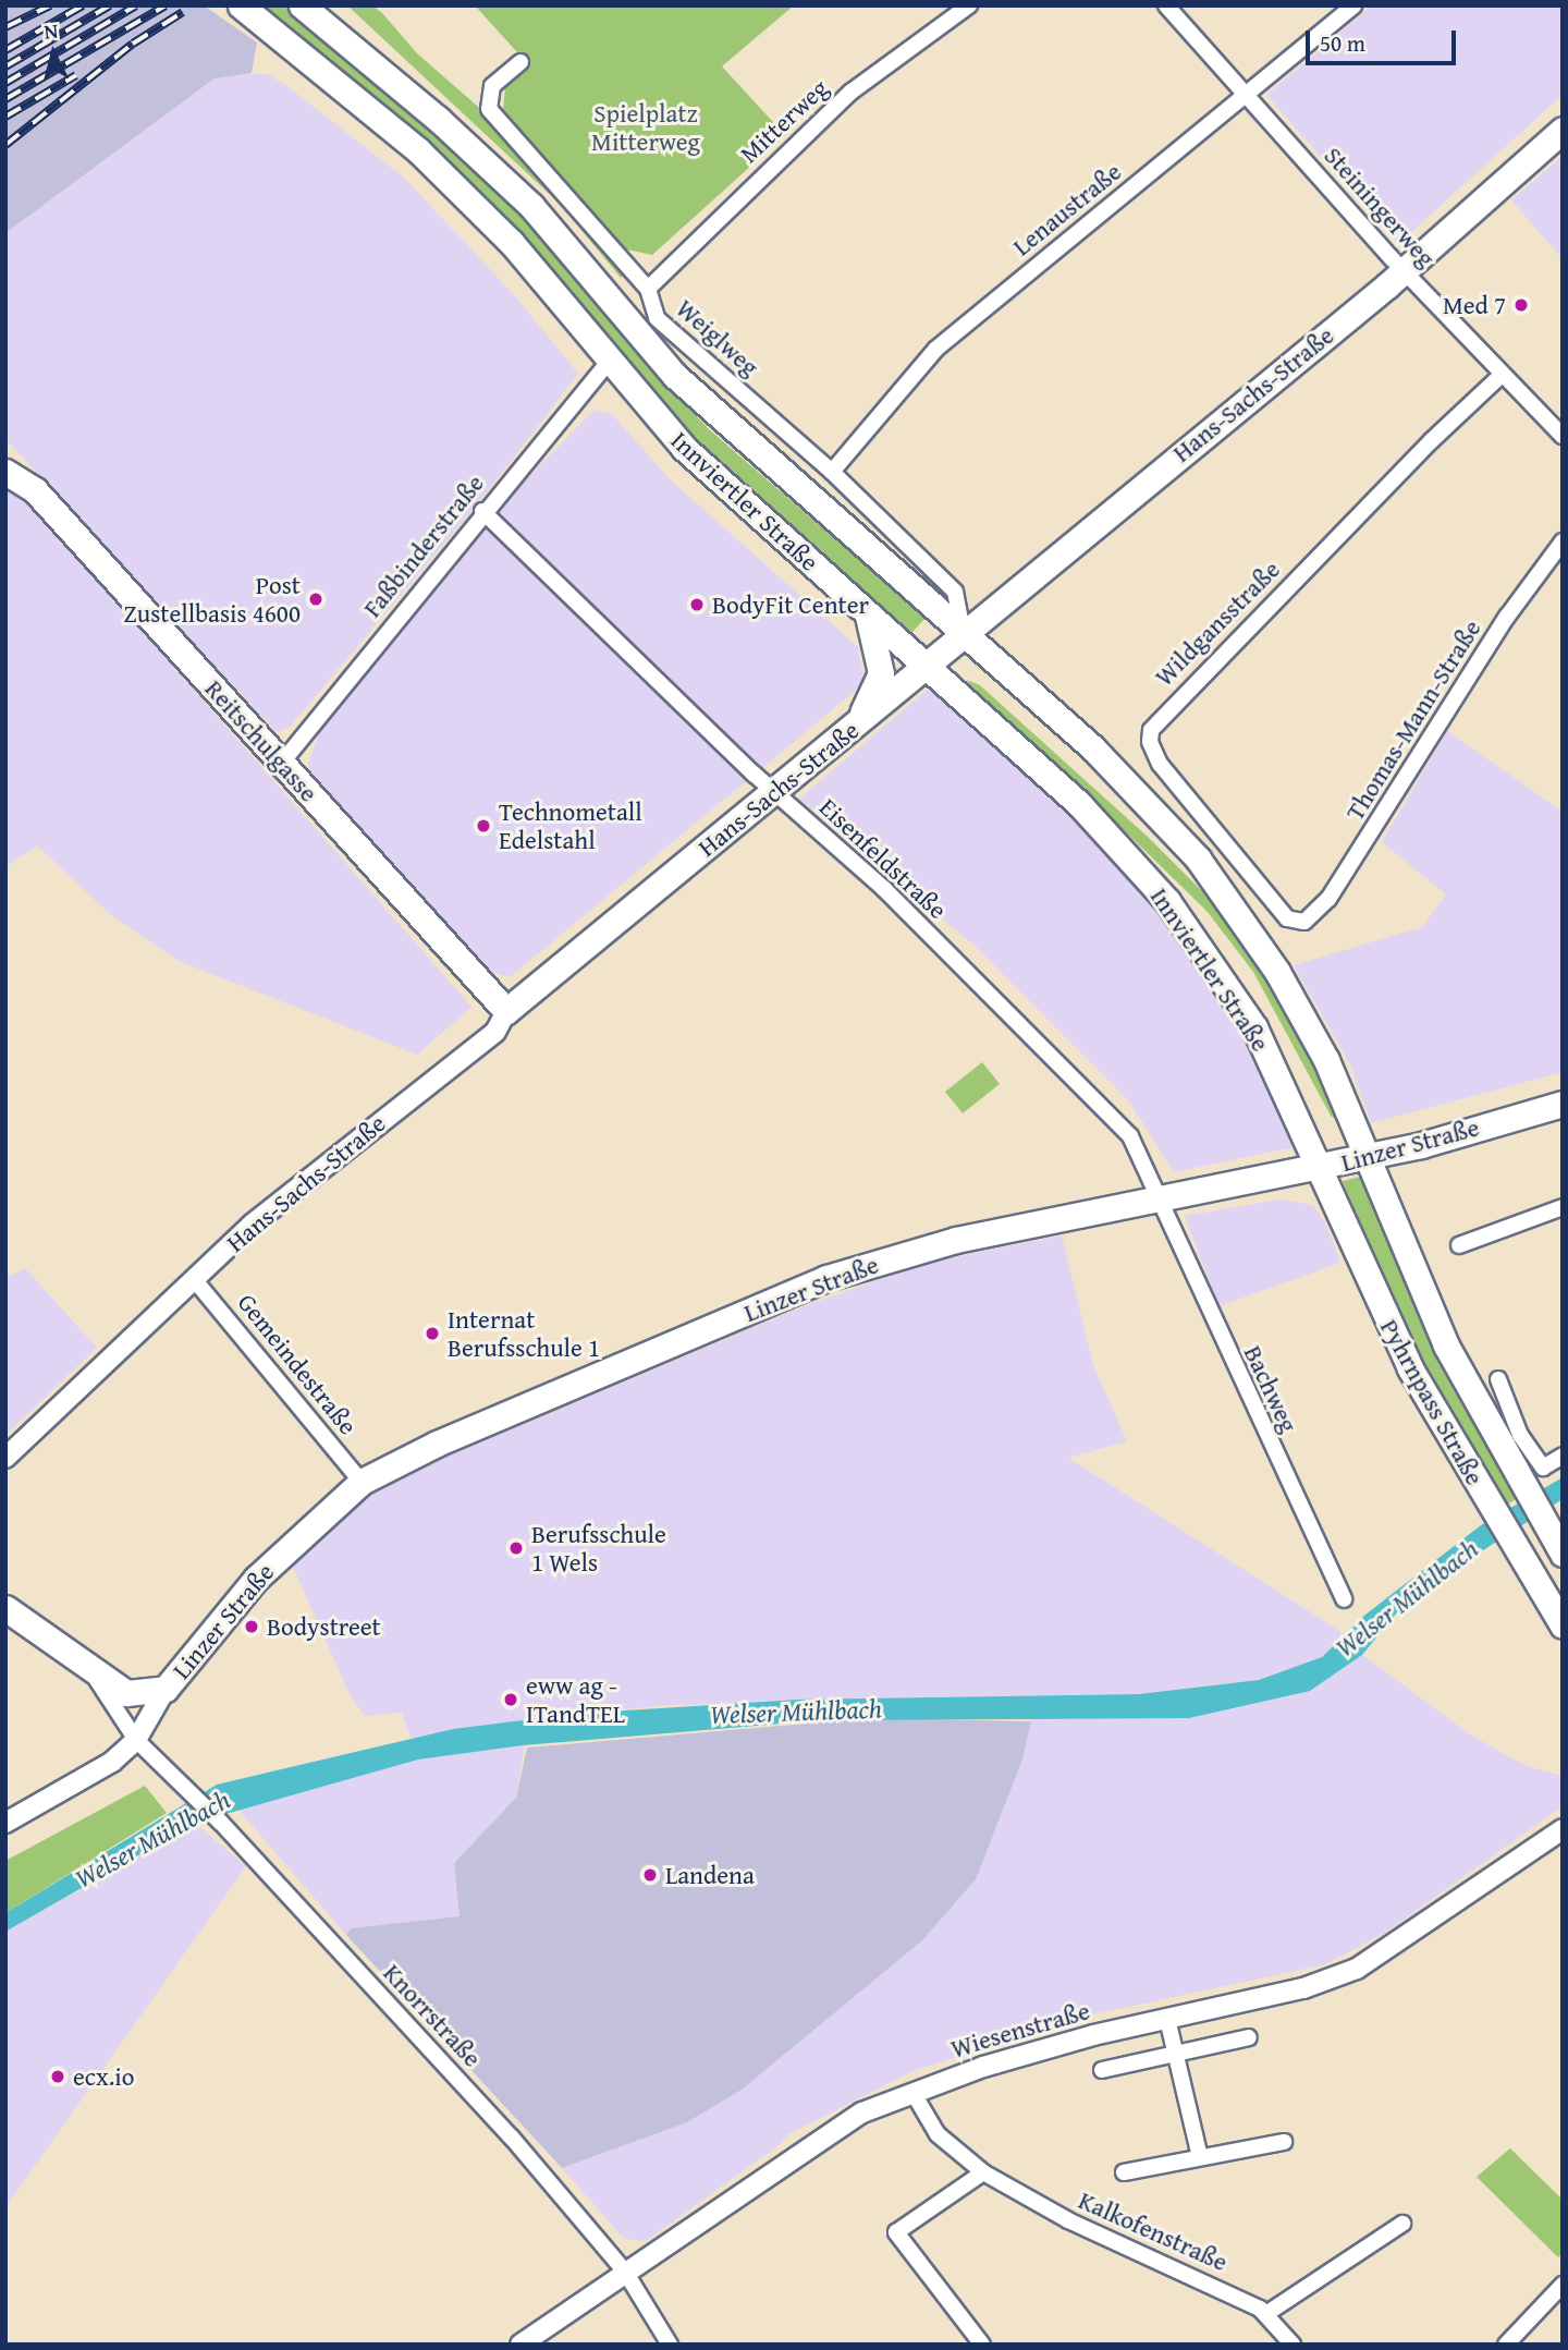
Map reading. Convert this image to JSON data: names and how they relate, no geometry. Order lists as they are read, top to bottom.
{
  "streets": {
    "main road": [
      "Hans-Sachs-Straße",
      "Innviertler Straße",
      "Reitschulgasse",
      "Linzer Straße",
      "Pyhrnpass Straße"
    ],
    "street": [
      "Mitterweg",
      "Steiningerweg",
      "Lenaustraße",
      "Weiglweg",
      "Faßbinderstraße",
      "Wildgansstraße",
      "Thomas-Mann-Straße",
      "Eisenfeldstraße",
      "Gemeindestraße",
      "Bachweg",
      "Knorrstraße",
      "Wiesenstraße",
      "Kalkofenstraße"
    ]
  },
  "crossings": [
    ["Mitterweg", "Weiglweg"],
    ["Steiningerweg", "Lenaustraße"],
    ["Steiningerweg", "Hans-Sachs-Straße"],
    ["Steiningerweg", "Wildgansstraße"],
    ["Lenaustraße", "Weiglweg"],
    ["Weiglweg", "Hans-Sachs-Straße"],
    ["Weiglweg", "Innviertler Straße"],
    ["Hans-Sachs-Straße", "Innviertler Straße"],
    ["Hans-Sachs-Straße", "Reitschulgasse"],
    ["Hans-Sachs-Straße", "Eisenfeldstraße"],
    ["Hans-Sachs-Straße", "Gemeindestraße"],
    ["Innviertler Straße", "Faßbinderstraße"],
    ["Innviertler Straße", "Linzer Straße"],
    ["Innviertler Straße", "Pyhrnpass Straße"],
    ["Faßbinderstraße", "Reitschulgasse"],
    ["Faßbinderstraße", "Eisenfeldstraße"],
    ["Wildgansstraße", "Thomas-Mann-Straße"],
    ["Eisenfeldstraße", "Linzer Straße"],
    ["Eisenfeldstraße", "Bachweg"],
    ["Linzer Straße", "Gemeindestraße"],
    ["Linzer Straße", "Bachweg"],
    ["Linzer Straße", "Pyhrnpass Straße"],
    ["Linzer Straße", "Knorrstraße"],
    ["Knorrstraße", "Wiesenstraße"],
    ["Wiesenstraße", "Kalkofenstraße"]
  ],
  "water": ["Welser Mühlbach"],
  "parks": ["Spielplatz Mitterweg"],
  "places": [
    "Med 7",
    "Post Zustellbasis 4600",
    "BodyFit Center",
    "Technometall Edelstahl",
    "Internat Berufsschule 1",
    "Berufsschule 1 Wels",
    "Bodystreet",
    "eww ag - ITandTEL",
    "Landena",
    "ecx.io"
  ],
  "scale_bar": "50 m",
  "north": "top"
}
